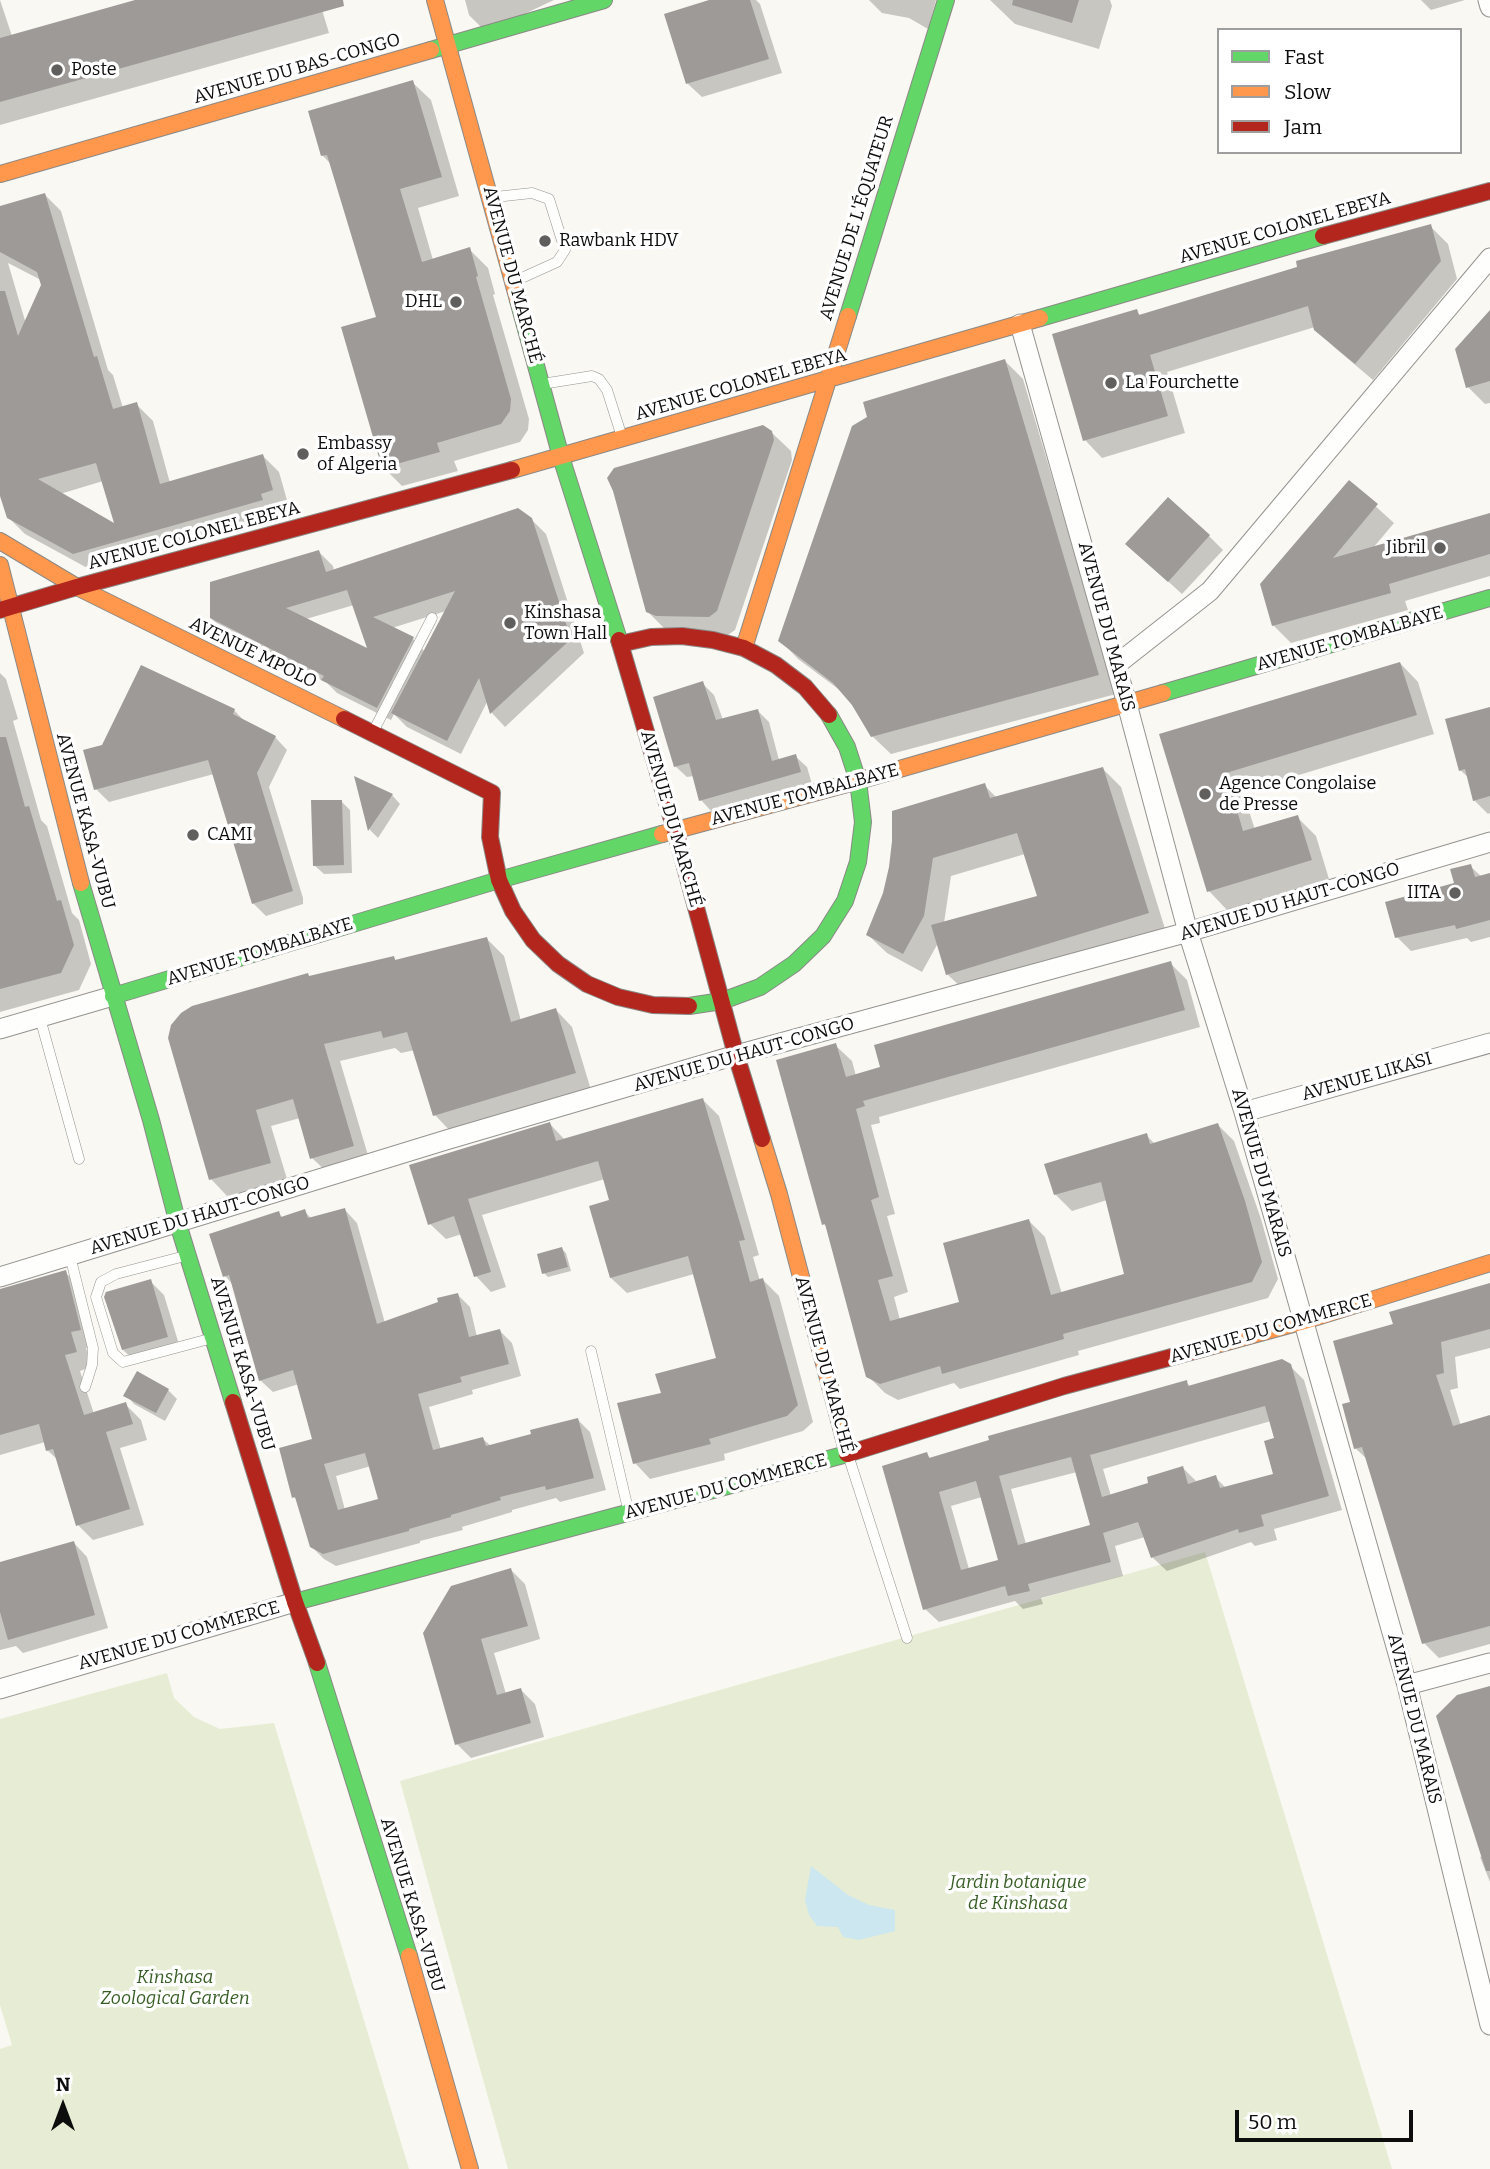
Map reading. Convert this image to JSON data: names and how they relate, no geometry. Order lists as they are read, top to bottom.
{
  "streets": {
    "street": [
      "AVENUE DU BAS-CONGO",
      "AVENUE DE L'ÉQUATEUR",
      "AVENUE COLONEL EBEYA",
      "AVENUE DU MARCHÉ",
      "AVENUE DU MARAIS",
      "AVENUE TOMBALBAYE",
      "AVENUE MPOLO",
      "AVENUE KASA-VUBU",
      "AVENUE DU HAUT-CONGO",
      "AVENUE LIKASI",
      "AVENUE DU COMMERCE"
    ]
  },
  "crossings": [
    ["AVENUE DU BAS-CONGO", "AVENUE DU MARCHÉ"],
    ["AVENUE DE L'ÉQUATEUR", "AVENUE COLONEL EBEYA"],
    ["AVENUE COLONEL EBEYA", "AVENUE DU MARCHÉ"],
    ["AVENUE COLONEL EBEYA", "AVENUE DU MARAIS"],
    ["AVENUE COLONEL EBEYA", "AVENUE MPOLO"],
    ["AVENUE COLONEL EBEYA", "AVENUE KASA-VUBU"],
    ["AVENUE DU MARCHÉ", "AVENUE TOMBALBAYE"],
    ["AVENUE DU MARCHÉ", "AVENUE DU HAUT-CONGO"],
    ["AVENUE DU MARCHÉ", "AVENUE DU COMMERCE"],
    ["AVENUE DU MARAIS", "AVENUE TOMBALBAYE"],
    ["AVENUE DU MARAIS", "AVENUE DU HAUT-CONGO"],
    ["AVENUE DU MARAIS", "AVENUE LIKASI"],
    ["AVENUE DU MARAIS", "AVENUE DU COMMERCE"],
    ["AVENUE TOMBALBAYE", "AVENUE MPOLO"],
    ["AVENUE TOMBALBAYE", "AVENUE KASA-VUBU"],
    ["AVENUE KASA-VUBU", "AVENUE DU HAUT-CONGO"],
    ["AVENUE KASA-VUBU", "AVENUE DU COMMERCE"]
  ],
  "parks": ["Jardin botanique de Kinshasa", "Kinshasa Zoological Garden"],
  "places": [
    "Poste",
    "Rawbank HDV",
    "DHL",
    "La Fourchette",
    "Embassy of Algeria",
    "Jibril",
    "Kinshasa Town Hall",
    "Agence Congolaise de Presse",
    "CAMI",
    "IITA"
  ],
  "legend": ["Fast", "Slow", "Jam"],
  "scale_bar": "50 m",
  "north": "top"
}
